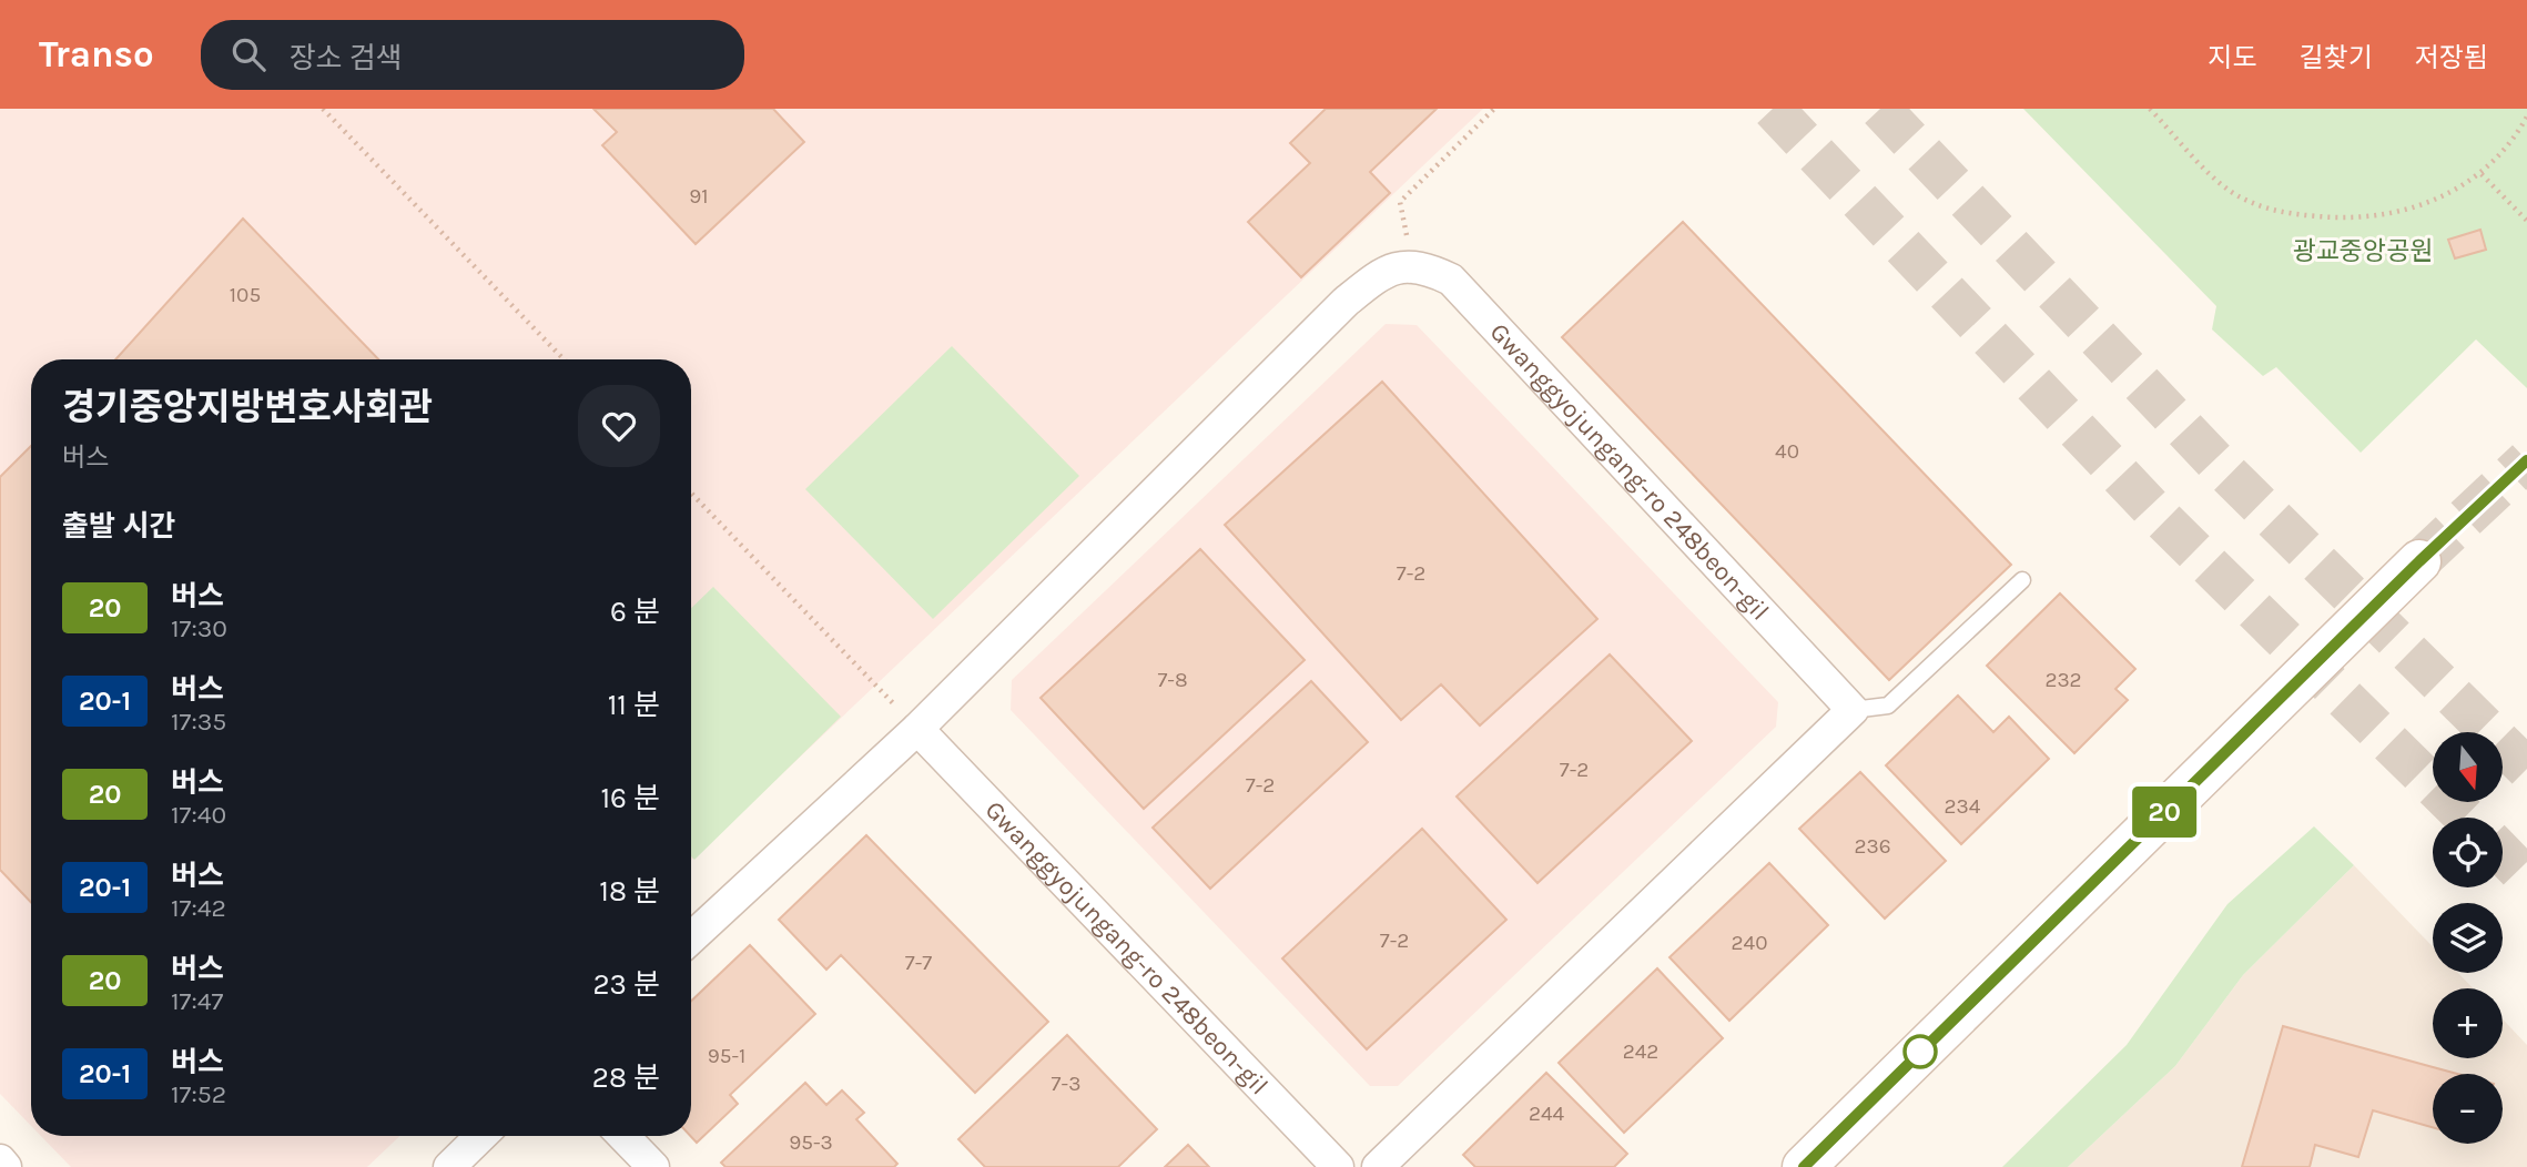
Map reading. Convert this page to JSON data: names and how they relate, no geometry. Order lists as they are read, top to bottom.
{
  "streets": {
    "street": ["Gwanggyojungang-ro 248beon-gil"]
  },
  "parks": ["광교중앙공원"],
  "lines": ["bus line 20"],
  "house_numbers": [
    "91",
    "105",
    "40",
    "7-2",
    "7-8",
    "232",
    "7-2",
    "7-2",
    "234",
    "236",
    "7-2",
    "240",
    "7-7",
    "242",
    "95-1",
    "7-3",
    "244",
    "95-3"
  ],
  "north": "bottom",
  "page": {
    "header": "Transo",
    "search": "장소 검색",
    "nav": ["지도", "길찾기", "저장됨"],
    "on_map": "20",
    "heading": [
      ["경기중앙지방변호사회관", "버스"],
      "출발 시간"
    ],
    "list": [
      {
        "mark": "20",
        "name": "버스",
        "note": "17:30",
        "value": "6 분"
      },
      {
        "mark": "20-1",
        "name": "버스",
        "note": "17:35",
        "value": "11 분"
      },
      {
        "mark": "20",
        "name": "버스",
        "note": "17:40",
        "value": "16 분"
      },
      {
        "mark": "20-1",
        "name": "버스",
        "note": "17:42",
        "value": "18 분"
      },
      {
        "mark": "20",
        "name": "버스",
        "note": "17:47",
        "value": "23 분"
      },
      {
        "mark": "20-1",
        "name": "버스",
        "note": "17:52",
        "value": "28 분"
      }
    ],
    "map_buttons": ["+", "−"]
  }
}
